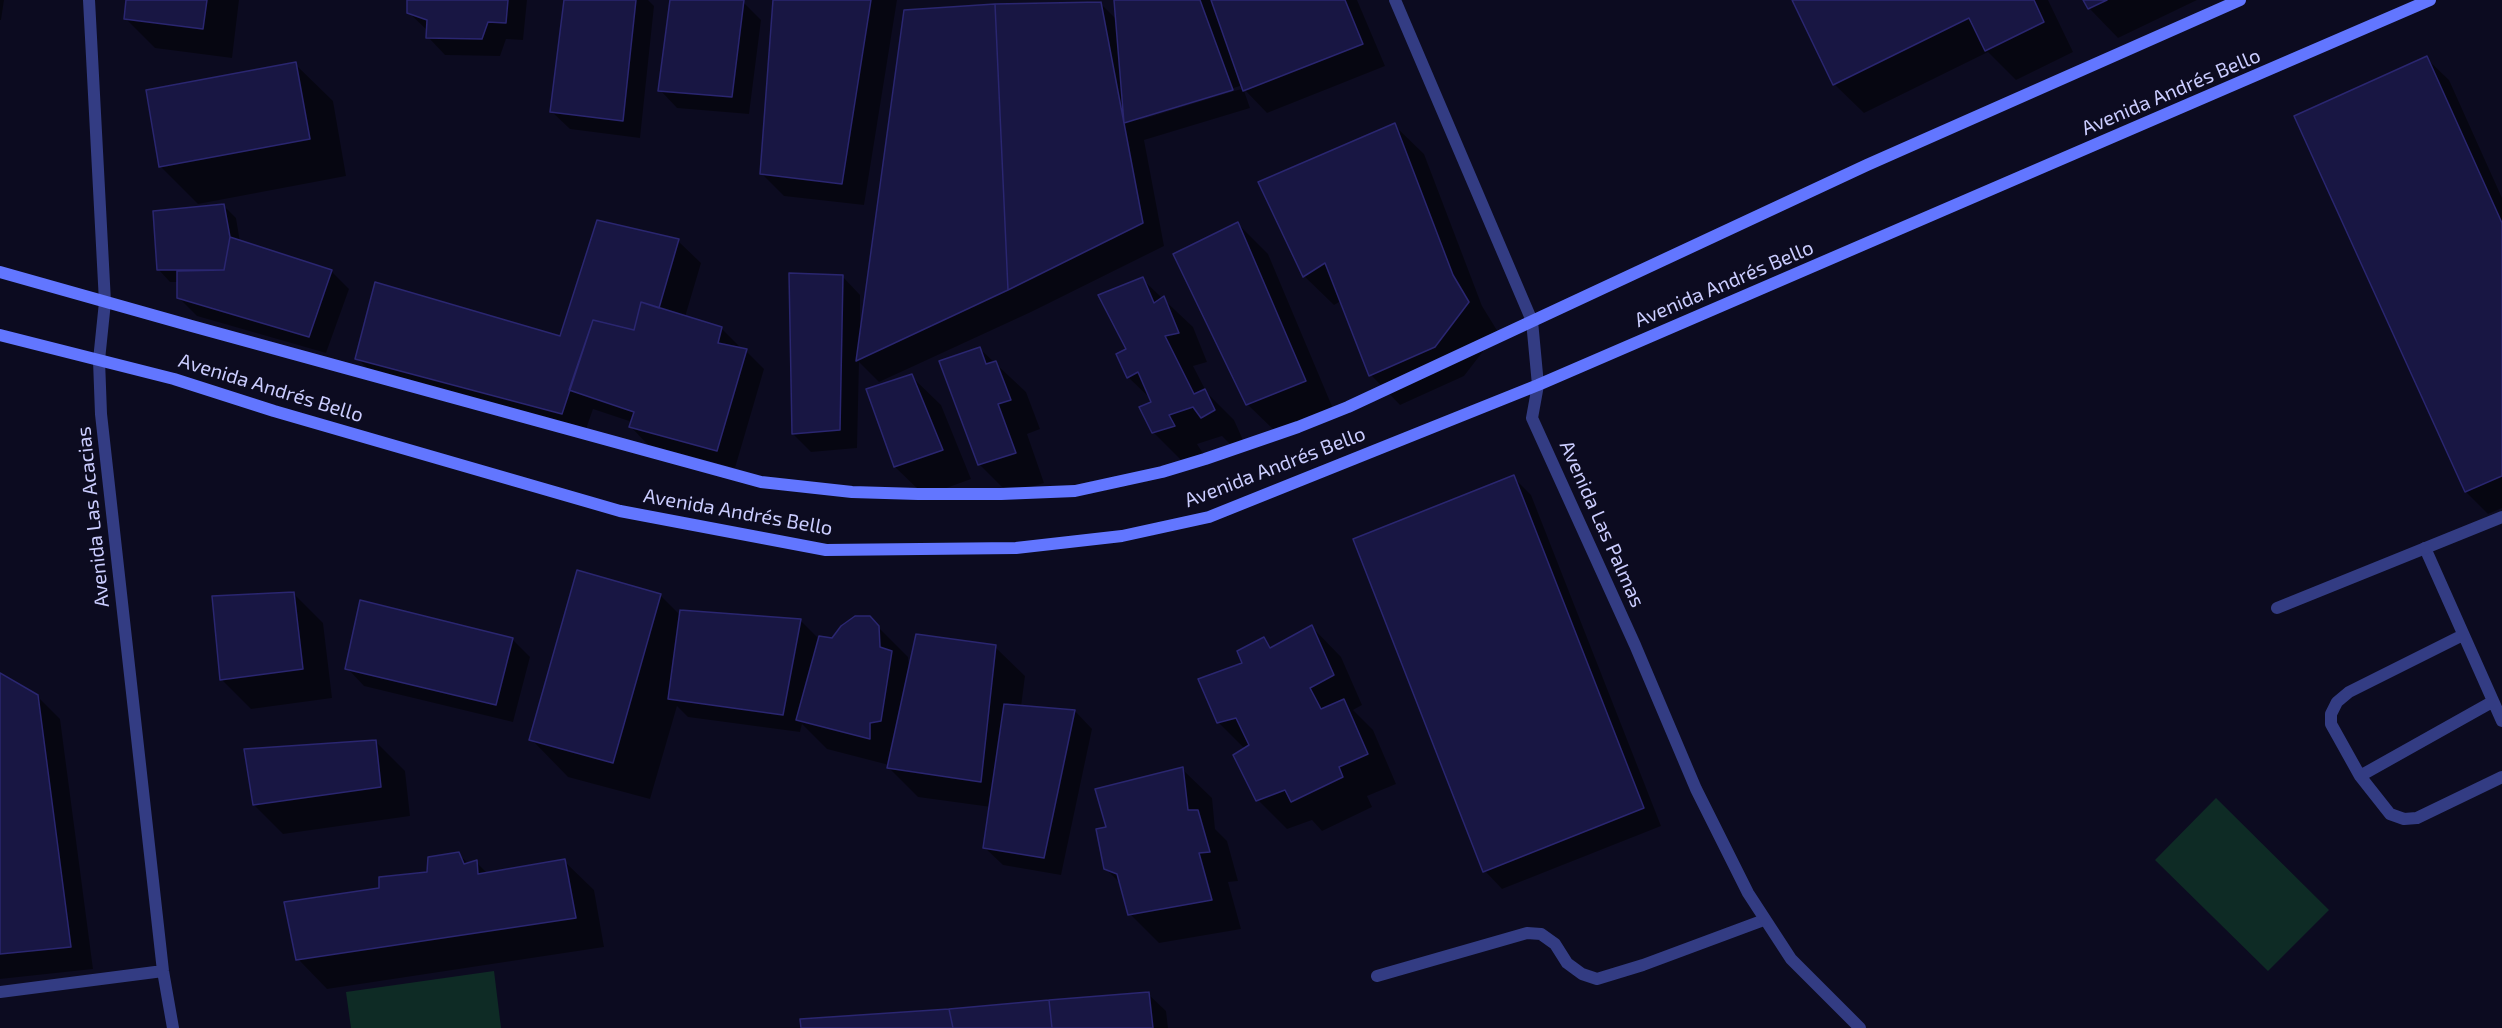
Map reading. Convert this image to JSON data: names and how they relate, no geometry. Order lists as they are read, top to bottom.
{
  "streets": {
    "street": ["Avenida Andrés Bello", "Avenida Las Acacias", "Avenida Las Palmas"]
  },
  "crossings": [
    ["Avenida Andrés Bello", "Avenida Las Acacias"],
    ["Avenida Andrés Bello", "Avenida Las Palmas"]
  ]
}
